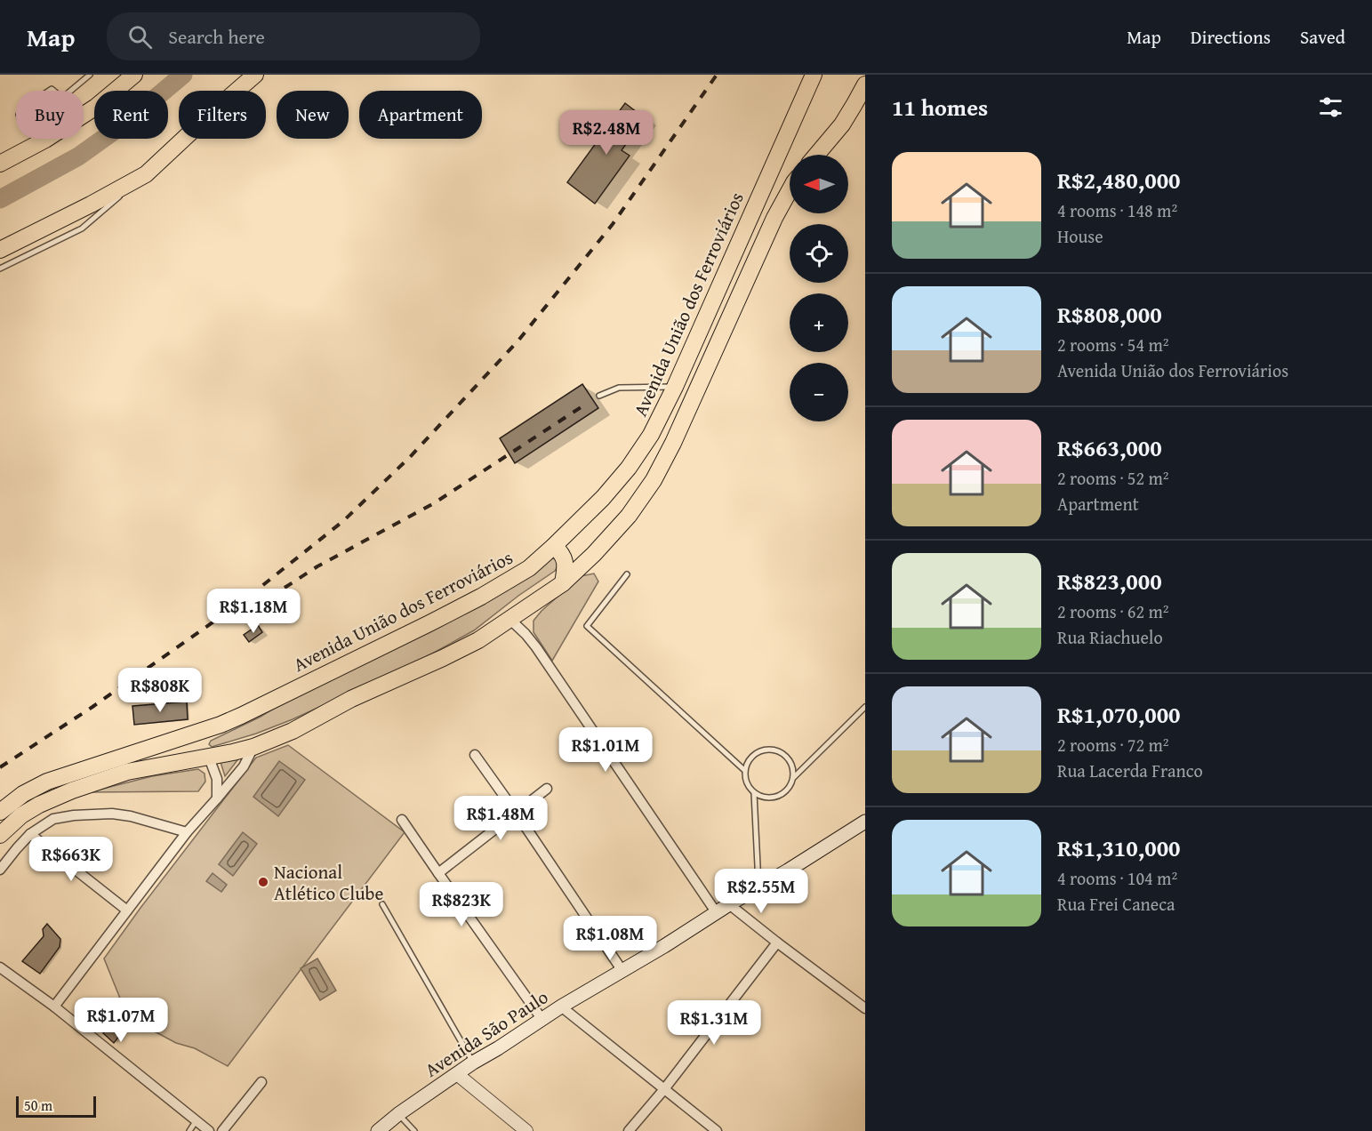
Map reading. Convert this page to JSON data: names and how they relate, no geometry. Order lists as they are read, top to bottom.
{
  "streets": {
    "main road": ["Avenida União dos Ferroviários", "Avenida São Paulo"]
  },
  "places": ["Nacional Atlético Clube"],
  "scale_bar": "50 m",
  "north": "left",
  "page": {
    "header": "Map",
    "search": "Search here",
    "nav": ["Map", "Directions", "Saved"],
    "heading": "11 homes",
    "chip": [
      "Buy",
      "Rent",
      "Filters",
      "New",
      "Apartment"
    ],
    "price": [
      "R$2.48M",
      "R$1.18M",
      "R$808K",
      "R$1.01M",
      "R$1.48M",
      "R$663K",
      "R$2.55M",
      "R$823K",
      "R$1.08M",
      "R$1.07M",
      "R$1.31M"
    ],
    "list": [
      {
        "name": "R$2,480,000",
        "note": "4 rooms · 148 m² · House"
      },
      {
        "name": "R$808,000",
        "note": "2 rooms · 54 m² · Avenida União dos Ferroviários"
      },
      {
        "name": "R$663,000",
        "note": "2 rooms · 52 m² · Apartment"
      },
      {
        "name": "R$823,000",
        "note": "2 rooms · 62 m² · Rua Riachuelo"
      },
      {
        "name": "R$1,070,000",
        "note": "2 rooms · 72 m² · Rua Lacerda Franco"
      },
      {
        "name": "R$1,310,000",
        "note": "4 rooms · 104 m² · Rua Frei Caneca"
      }
    ],
    "map_buttons": ["+", "−"],
    "scale": "50 m"
  }
}
